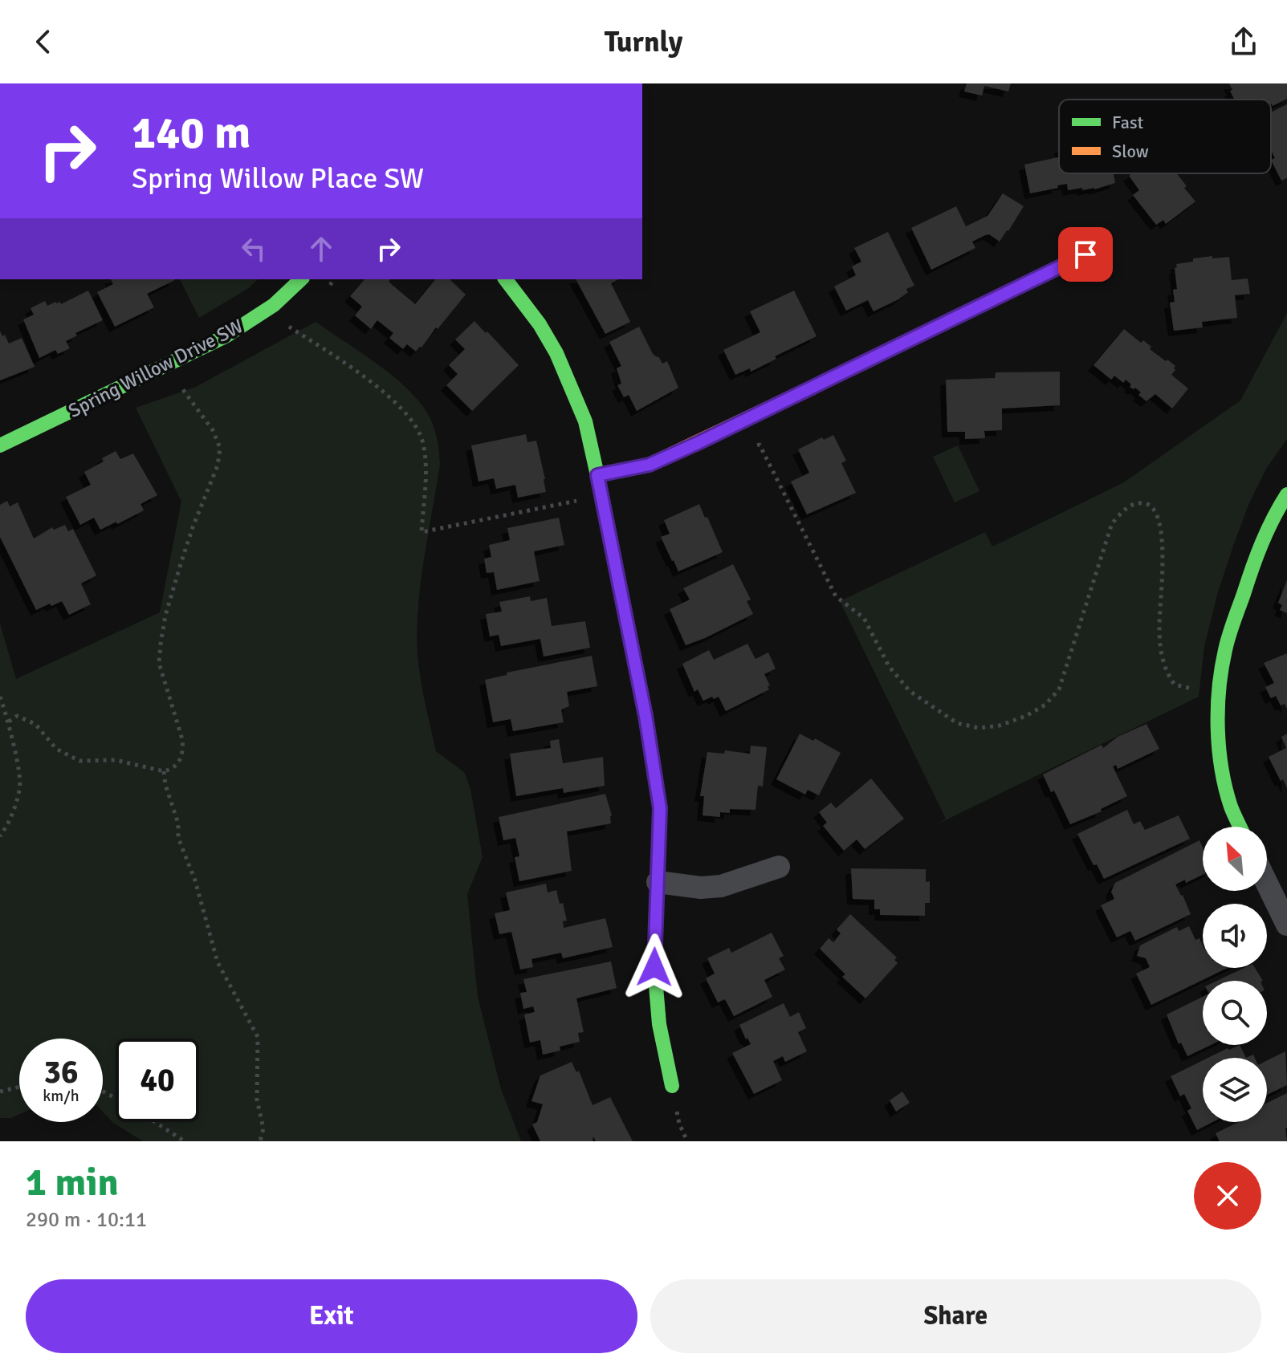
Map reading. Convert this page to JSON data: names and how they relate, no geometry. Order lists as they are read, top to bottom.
{
  "streets": {
    "street": ["Spring Willow Drive SW"]
  },
  "legend": ["Fast", "Slow"],
  "north": "top left",
  "page": {
    "header": "Turnly",
    "turn": ["140 m", "Spring Willow Place SW"],
    "speed": "36 km/h",
    "limit": "40",
    "heading": ["1 min", "290 m · 10:11"],
    "buttons": ["Exit", "Share"]
  }
}
